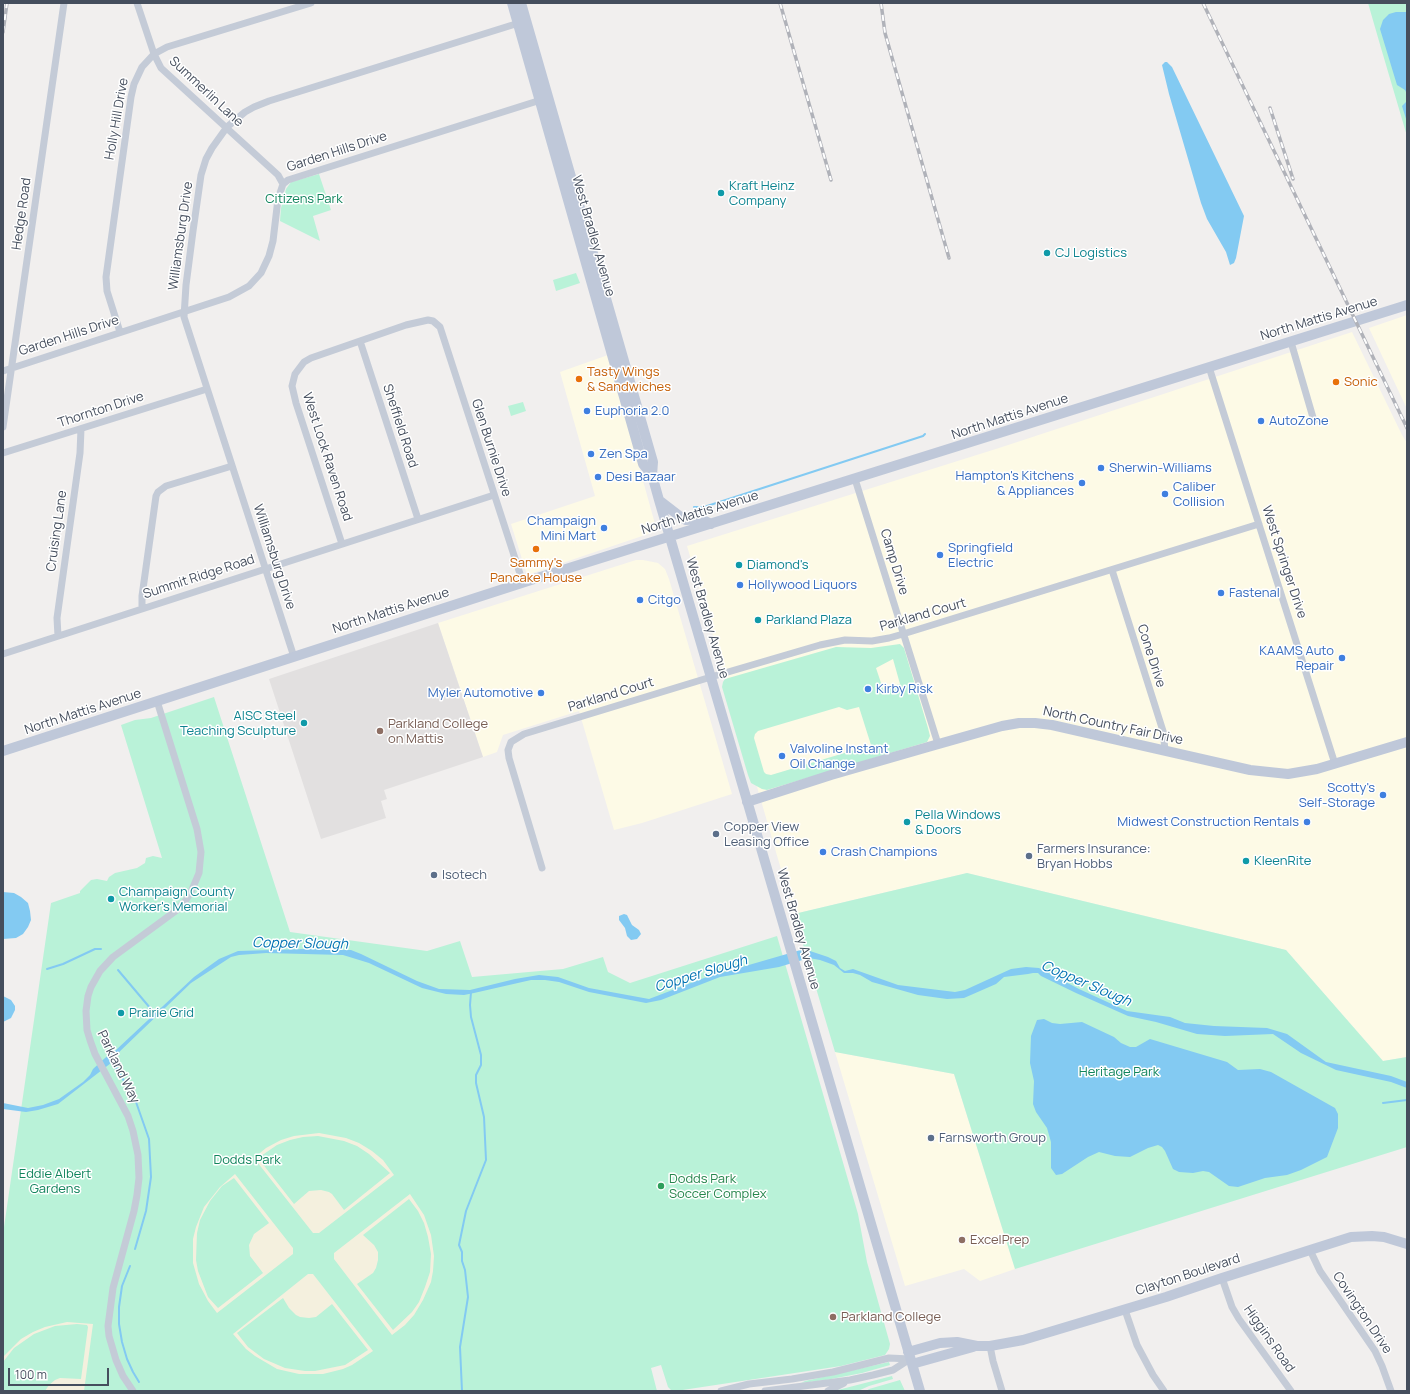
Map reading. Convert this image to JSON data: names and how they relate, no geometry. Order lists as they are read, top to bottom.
{
  "streets": {
    "main road": [
      "West Bradley Avenue",
      "North Mattis Avenue",
      "North Country Fair Drive",
      "Clayton Boulevard"
    ],
    "street": [
      "Summerlin Lane",
      "Holly Hill Drive",
      "Garden Hills Drive",
      "Hedge Road",
      "Williamsburg Drive",
      "Thornton Drive",
      "Sheffield Road",
      "Glen Burnie Drive",
      "West Lock Raven Road",
      "Cruising Lane",
      "Camp Drive",
      "West Springer Drive",
      "Summit Ridge Road",
      "Parkland Court",
      "Cone Drive",
      "Parkland Way",
      "Covington Drive",
      "Higgins Road"
    ]
  },
  "crossings": [
    ["Summerlin Lane", "Holly Hill Drive"],
    ["Summerlin Lane", "Garden Hills Drive"],
    ["Summerlin Lane", "Williamsburg Drive"],
    ["Holly Hill Drive", "Garden Hills Drive"],
    ["Garden Hills Drive", "Hedge Road"],
    ["Garden Hills Drive", "Williamsburg Drive"],
    ["Garden Hills Drive", "West Bradley Avenue"],
    ["Williamsburg Drive", "West Bradley Avenue"],
    ["Williamsburg Drive", "North Mattis Avenue"],
    ["Williamsburg Drive", "Thornton Drive"],
    ["Williamsburg Drive", "Summit Ridge Road"],
    ["West Bradley Avenue", "North Mattis Avenue"],
    ["West Bradley Avenue", "Parkland Court"],
    ["West Bradley Avenue", "North Country Fair Drive"],
    ["West Bradley Avenue", "Clayton Boulevard"],
    ["North Mattis Avenue", "Glen Burnie Drive"],
    ["North Mattis Avenue", "Camp Drive"],
    ["North Mattis Avenue", "West Springer Drive"],
    ["North Mattis Avenue", "Parkland Way"],
    ["Thornton Drive", "Cruising Lane"],
    ["Sheffield Road", "Glen Burnie Drive"],
    ["Sheffield Road", "West Lock Raven Road"],
    ["Sheffield Road", "Summit Ridge Road"],
    ["Glen Burnie Drive", "West Lock Raven Road"],
    ["Glen Burnie Drive", "Summit Ridge Road"],
    ["West Lock Raven Road", "Summit Ridge Road"],
    ["Cruising Lane", "Summit Ridge Road"],
    ["Camp Drive", "Parkland Court"],
    ["Camp Drive", "North Country Fair Drive"],
    ["West Springer Drive", "Parkland Court"],
    ["West Springer Drive", "North Country Fair Drive"],
    ["Parkland Court", "Cone Drive"],
    ["Cone Drive", "North Country Fair Drive"],
    ["Clayton Boulevard", "Covington Drive"],
    ["Clayton Boulevard", "Higgins Road"]
  ],
  "water": ["Copper Slough"],
  "parks": [
    "Citizens Park",
    "Heritage Park",
    "Dodds Park",
    "Eddie Albert Gardens"
  ],
  "places": [
    "Kraft Heinz Company",
    "CJ Logistics",
    "Tasty Wings & Sandwiches",
    "Sonic",
    "Euphoria 2.0",
    "AutoZone",
    "Zen Spa",
    "Sherwin-Williams",
    "Desi Bazaar",
    "Hampton's Kitchens & Appliances",
    "Caliber Collision",
    "Champaign Mini Mart",
    "Sammy's Pancake House",
    "Springfield Electric",
    "Diamond's",
    "Hollywood Liquors",
    "Fastenal",
    "Citgo",
    "Parkland Plaza",
    "KAAMS Auto Repair",
    "Kirby Risk",
    "Myler Automotive",
    "AISC Steel Teaching Sculpture",
    "Parkland College on Mattis",
    "Valvoline Instant Oil Change",
    "Scotty's Self-Storage",
    "Pella Windows & Doors",
    "Midwest Construction Rentals",
    "Copper View Leasing Office",
    "Crash Champions",
    "Farmers Insurance: Bryan Hobbs",
    "KleenRite",
    "Isotech",
    "Champaign County Worker's Memorial",
    "Prairie Grid",
    "Farnsworth Group",
    "Dodds Park Soccer Complex",
    "ExcelPrep",
    "Parkland College"
  ],
  "scale_bar": "100 m"
}
